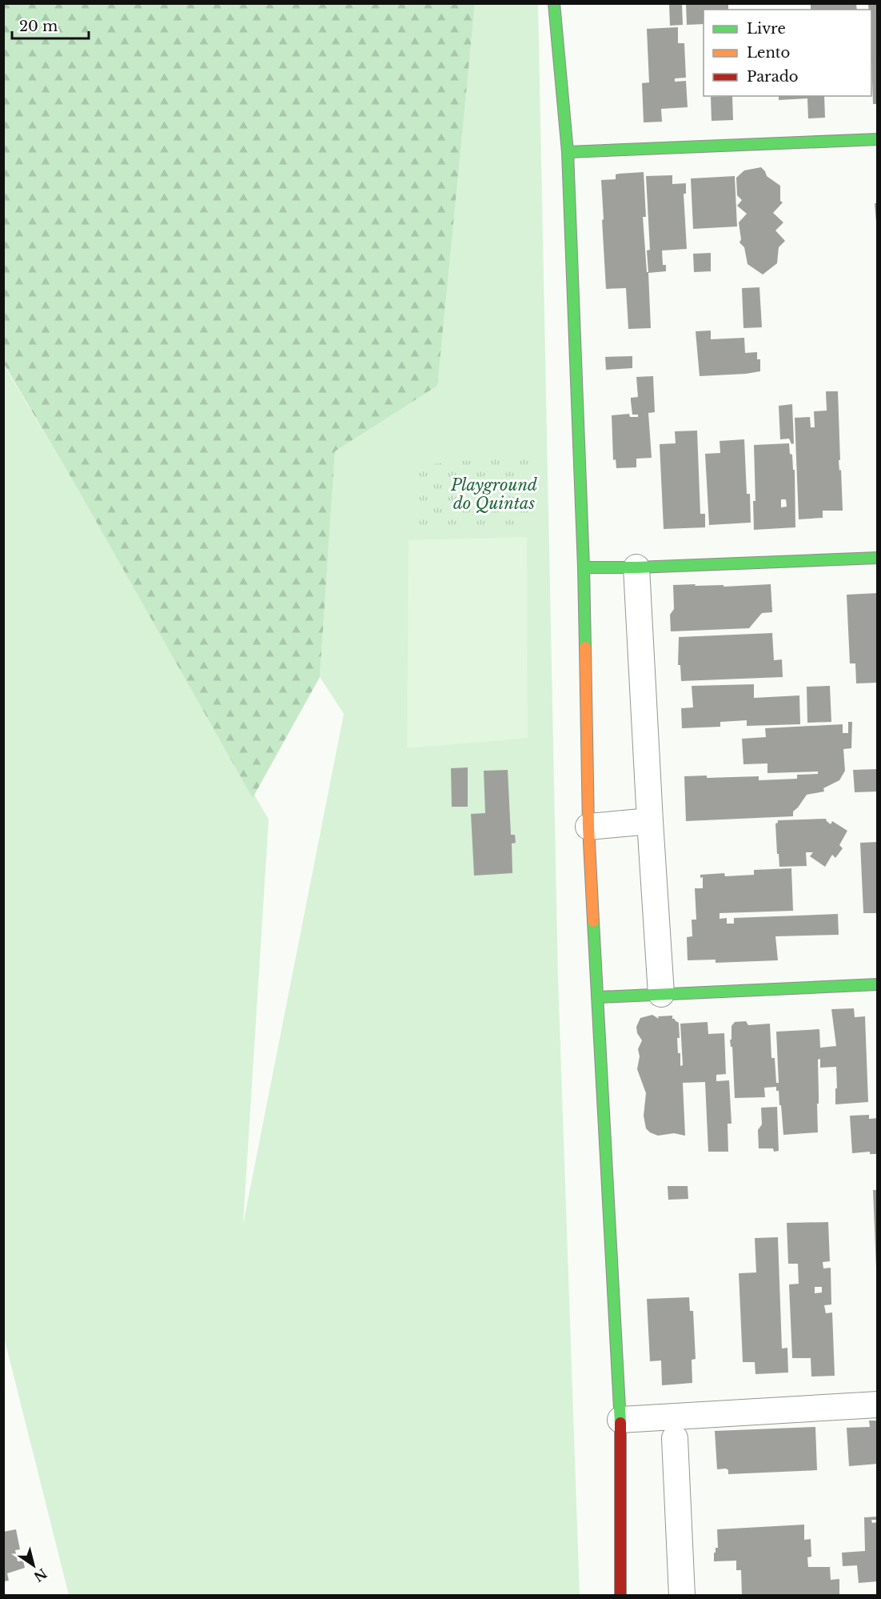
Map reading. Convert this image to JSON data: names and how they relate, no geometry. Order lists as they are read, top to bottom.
{
  "parks": ["Playground do Quintas"],
  "legend": ["Livre", "Lento", "Parado"],
  "scale_bar": "20 m",
  "north": "bottom right"
}
